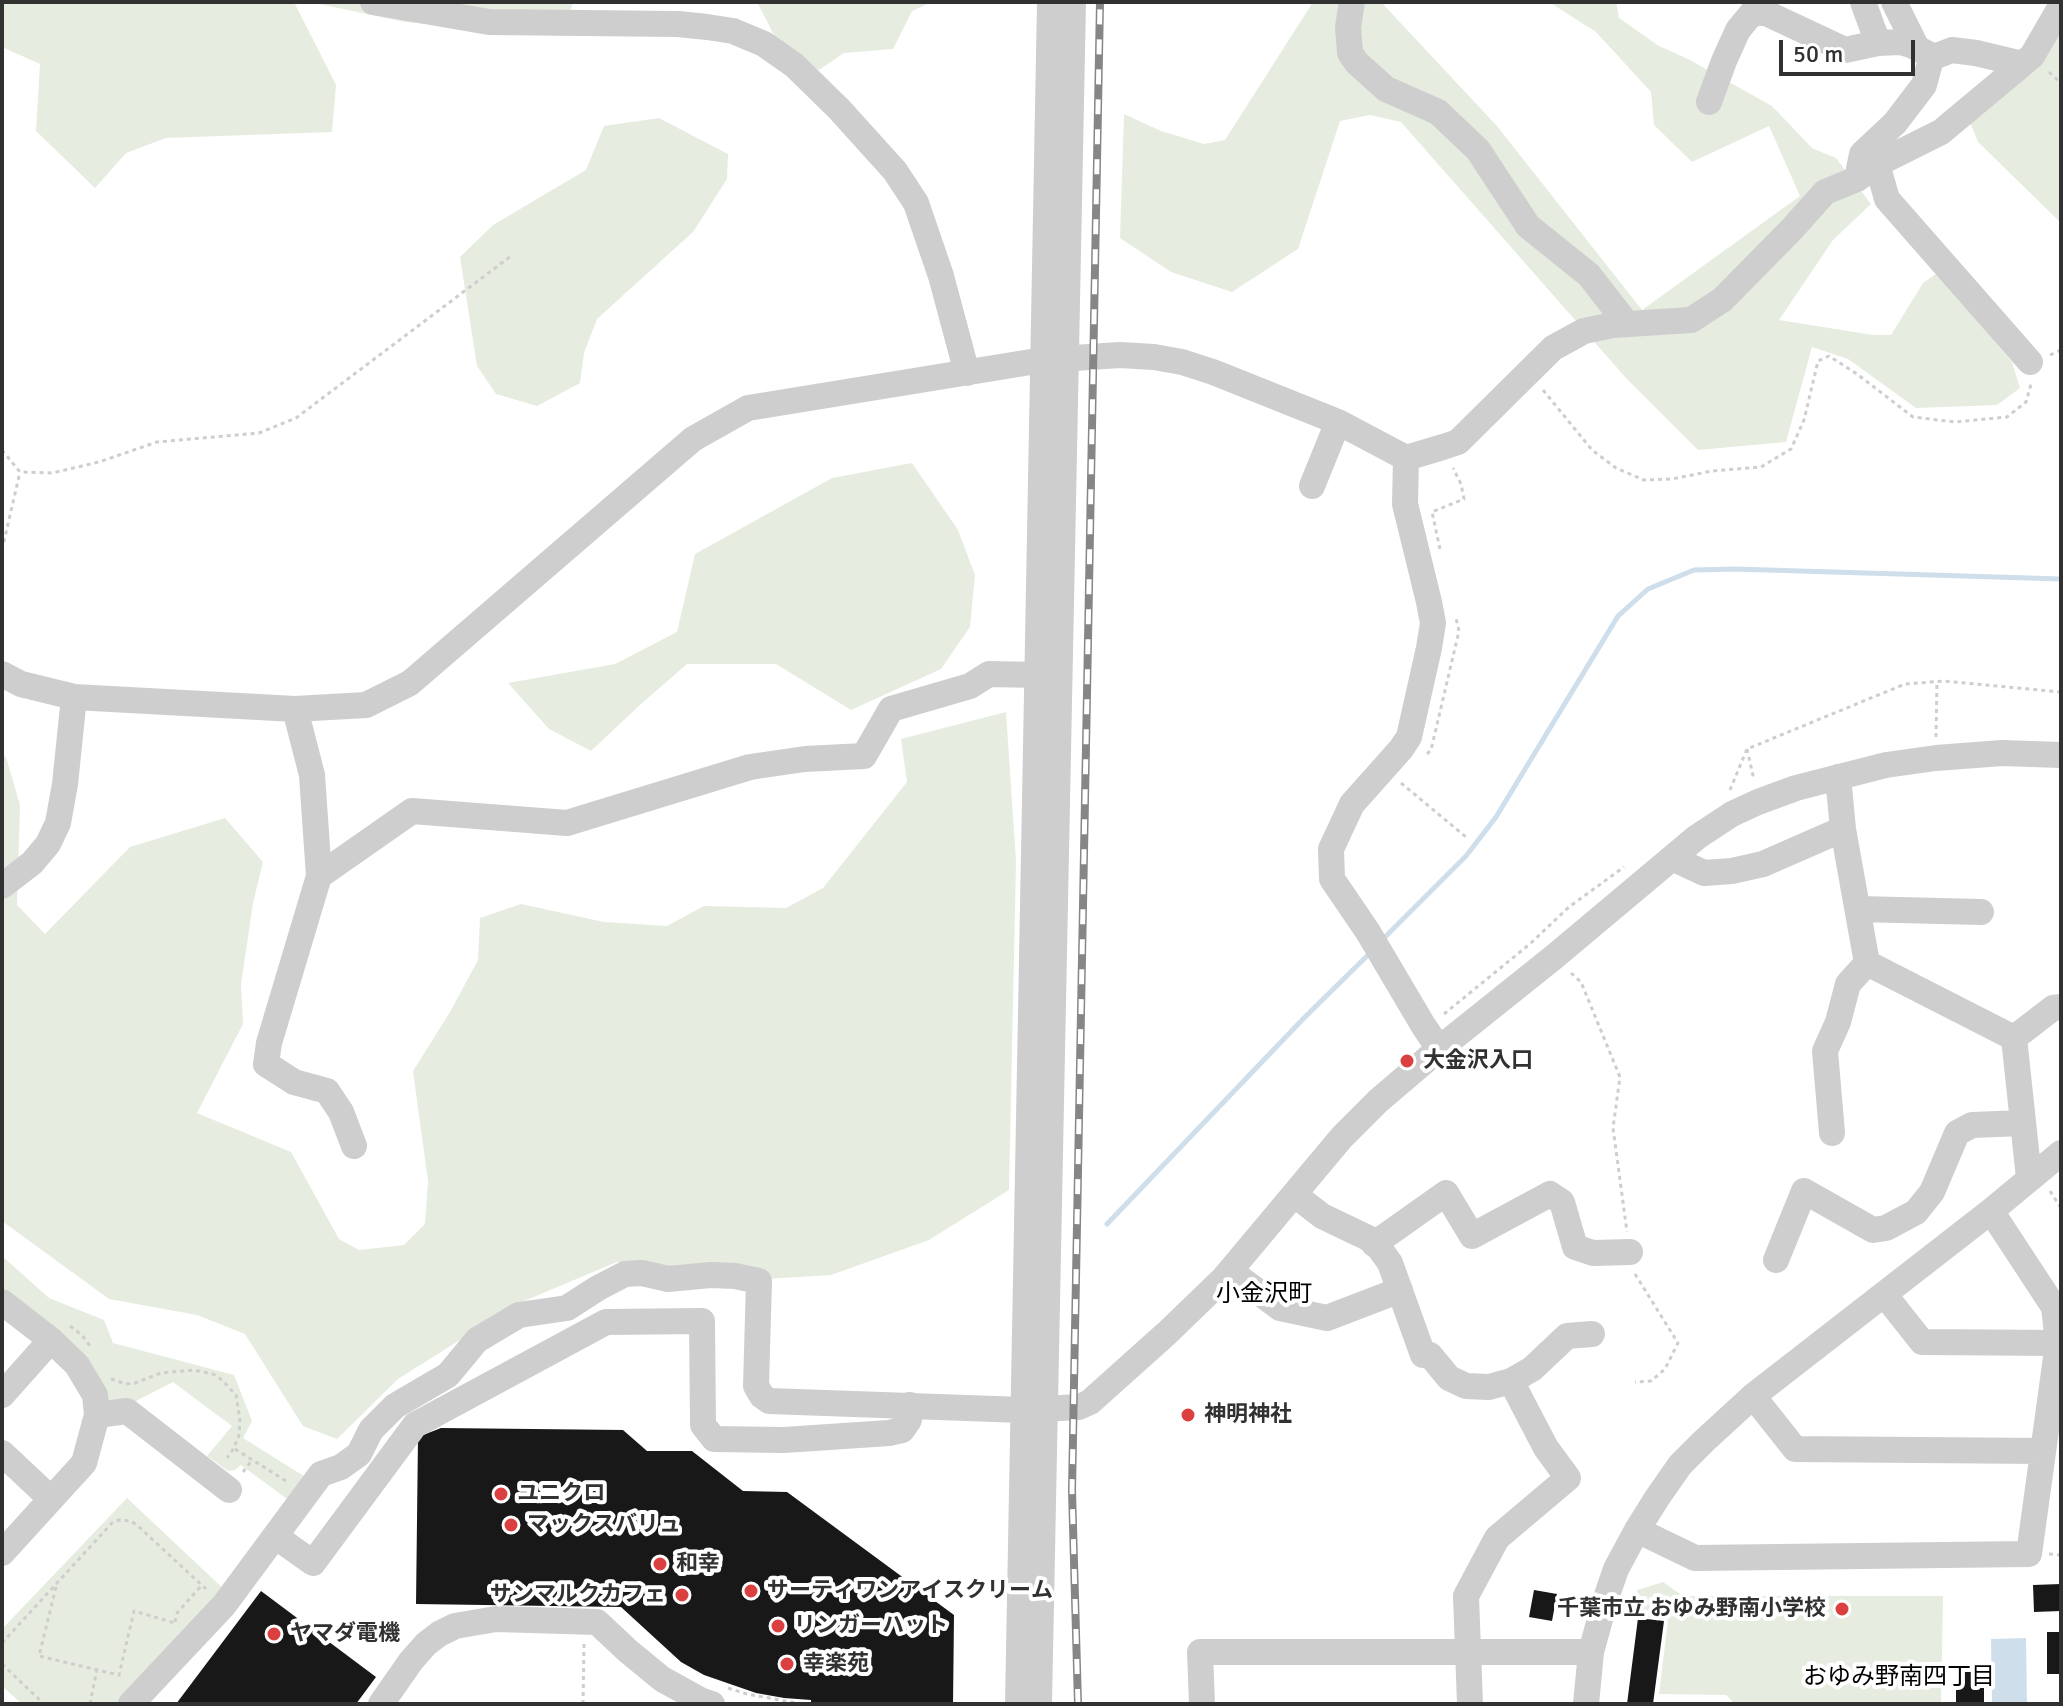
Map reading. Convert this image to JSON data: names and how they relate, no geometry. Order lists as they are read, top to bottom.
{
  "districts": ["小金沢町", "おゆみ野南四丁目"],
  "places": [
    "大金沢入口",
    "神明神社",
    "ユニクロ",
    "マックスバリュ",
    "和幸",
    "サーティワンアイスクリーム",
    "サンマルクカフェ",
    "千葉市立 おゆみ野南小学校",
    "リンガーハット",
    "ヤマダ電機",
    "幸楽苑"
  ],
  "scale_bar": "50 m"
}
